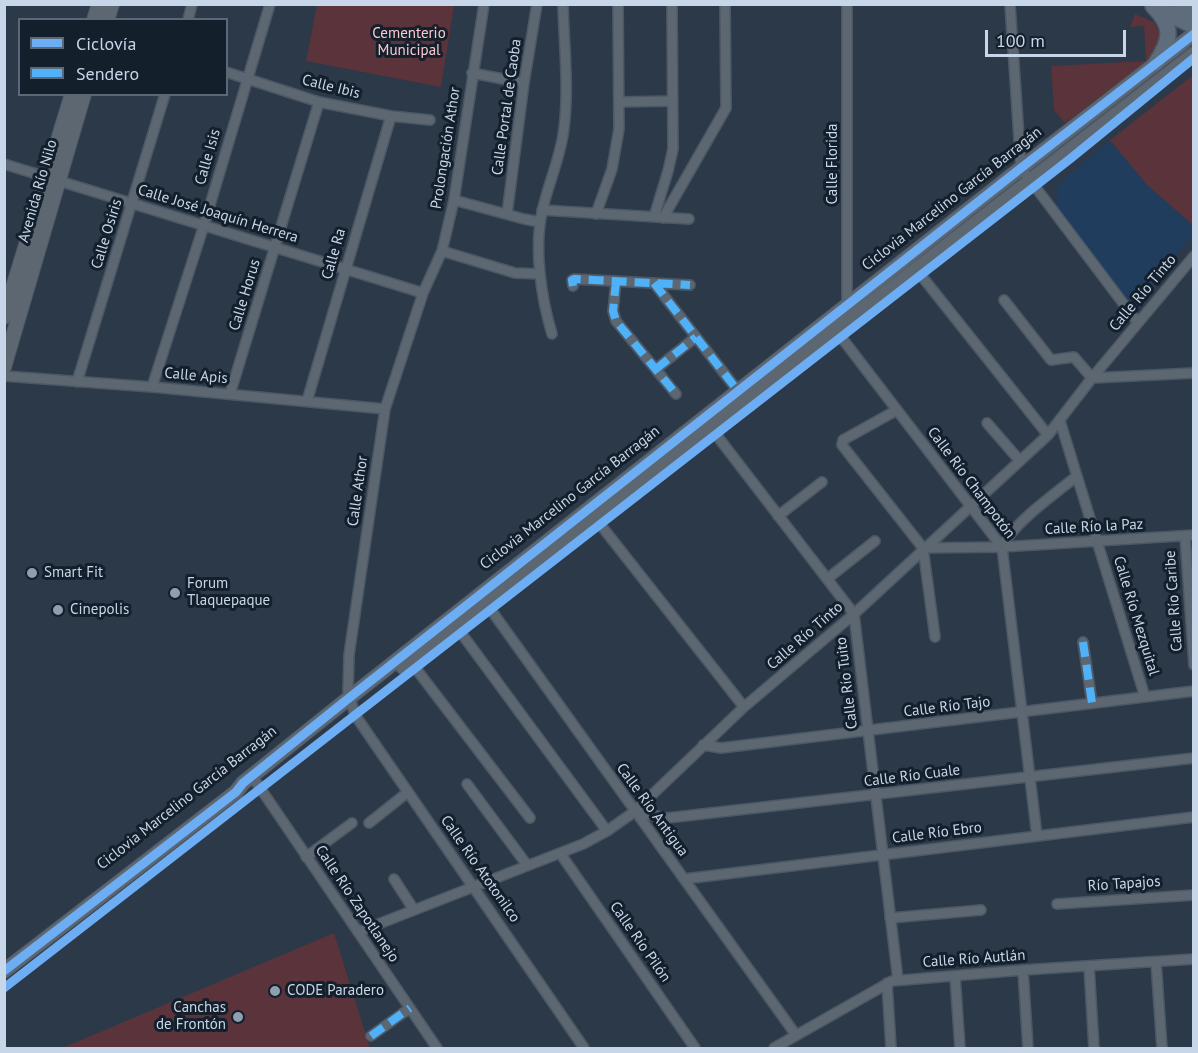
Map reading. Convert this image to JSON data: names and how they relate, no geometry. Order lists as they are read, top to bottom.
{
  "streets": {
    "main road": ["Avenida Río Nilo"],
    "street": [
      "Calle Ibis",
      "Calle Portal de Caoba",
      "Prolongación Athor",
      "Calle Isis",
      "Calle Florida",
      "Calle José Joaquín Herrera",
      "Calle Osiris",
      "Calle Ra",
      "Calle Río Tinto",
      "Calle Horus",
      "Calle Apis",
      "Calle Río Champotón",
      "Calle Athor",
      "Calle Río la Paz",
      "Calle Río Caribe",
      "Calle Río Mezquital",
      "Calle Río Tuito",
      "Calle Río Tajo",
      "Calle Río Cuale",
      "Calle Río Antigua",
      "Calle Río Ebro",
      "Calle Río Atotonilco",
      "Río Tapajos",
      "Calle Río Zapotlanejo",
      "Calle Río Pilón",
      "Calle Río Autlán"
    ],
    "cycle path": ["Ciclovia Marcelino García Barragán"]
  },
  "crossings": [
    ["Calle Ibis", "Calle Isis"],
    ["Calle Ibis", "Calle Ra"],
    ["Calle Ibis", "Calle Horus"],
    ["Prolongación Athor", "Calle José Joaquín Herrera"],
    ["Prolongación Athor", "Calle Athor"],
    ["Calle Isis", "Calle José Joaquín Herrera"],
    ["Calle Isis", "Calle Apis"],
    ["Avenida Río Nilo", "Calle José Joaquín Herrera"],
    ["Calle José Joaquín Herrera", "Calle Osiris"],
    ["Calle José Joaquín Herrera", "Calle Ra"],
    ["Calle José Joaquín Herrera", "Calle Horus"],
    ["Calle José Joaquín Herrera", "Calle Athor"],
    ["Calle Osiris", "Calle Apis"],
    ["Calle Ra", "Calle Apis"],
    ["Calle Río Tinto", "Calle Río Champotón"],
    ["Calle Río Tinto", "Calle Río la Paz"],
    ["Calle Río Tinto", "Calle Río Mezquital"],
    ["Calle Río Tinto", "Calle Río Tuito"],
    ["Calle Río Tinto", "Calle Río Tajo"],
    ["Calle Río Tinto", "Calle Río Cuale"],
    ["Calle Río Tinto", "Calle Río Antigua"],
    ["Calle Río Tinto", "Calle Río Atotonilco"],
    ["Calle Río Tinto", "Calle Río Zapotlanejo"],
    ["Calle Río Tinto", "Calle Río Pilón"],
    ["Calle Horus", "Calle Apis"],
    ["Calle Apis", "Calle Athor"],
    ["Calle Río Champotón", "Calle Río la Paz"],
    ["Calle Río Champotón", "Calle Río Tajo"],
    ["Calle Río Champotón", "Calle Río Cuale"],
    ["Calle Río Champotón", "Calle Río Ebro"],
    ["Calle Athor", "Calle Río Atotonilco"],
    ["Calle Río la Paz", "Calle Río Caribe"],
    ["Calle Río la Paz", "Calle Río Mezquital"],
    ["Calle Río Mezquital", "Calle Río Tajo"],
    ["Calle Río Tuito", "Calle Río Tajo"],
    ["Calle Río Tuito", "Calle Río Cuale"],
    ["Calle Río Tuito", "Calle Río Ebro"],
    ["Calle Río Tuito", "Calle Río Autlán"],
    ["Calle Río Cuale", "Calle Río Antigua"],
    ["Calle Río Antigua", "Calle Río Ebro"],
    ["Calle Río Antigua", "Calle Río Autlán"]
  ],
  "parks": ["Cementerio Municipal"],
  "places": [
    "Smart Fit",
    "Forum Tlaquepaque",
    "Cinepolis",
    "CODE Paradero",
    "Canchas de Frontón"
  ],
  "legend": ["Ciclovía", "Sendero"],
  "scale_bar": "100 m"
}
